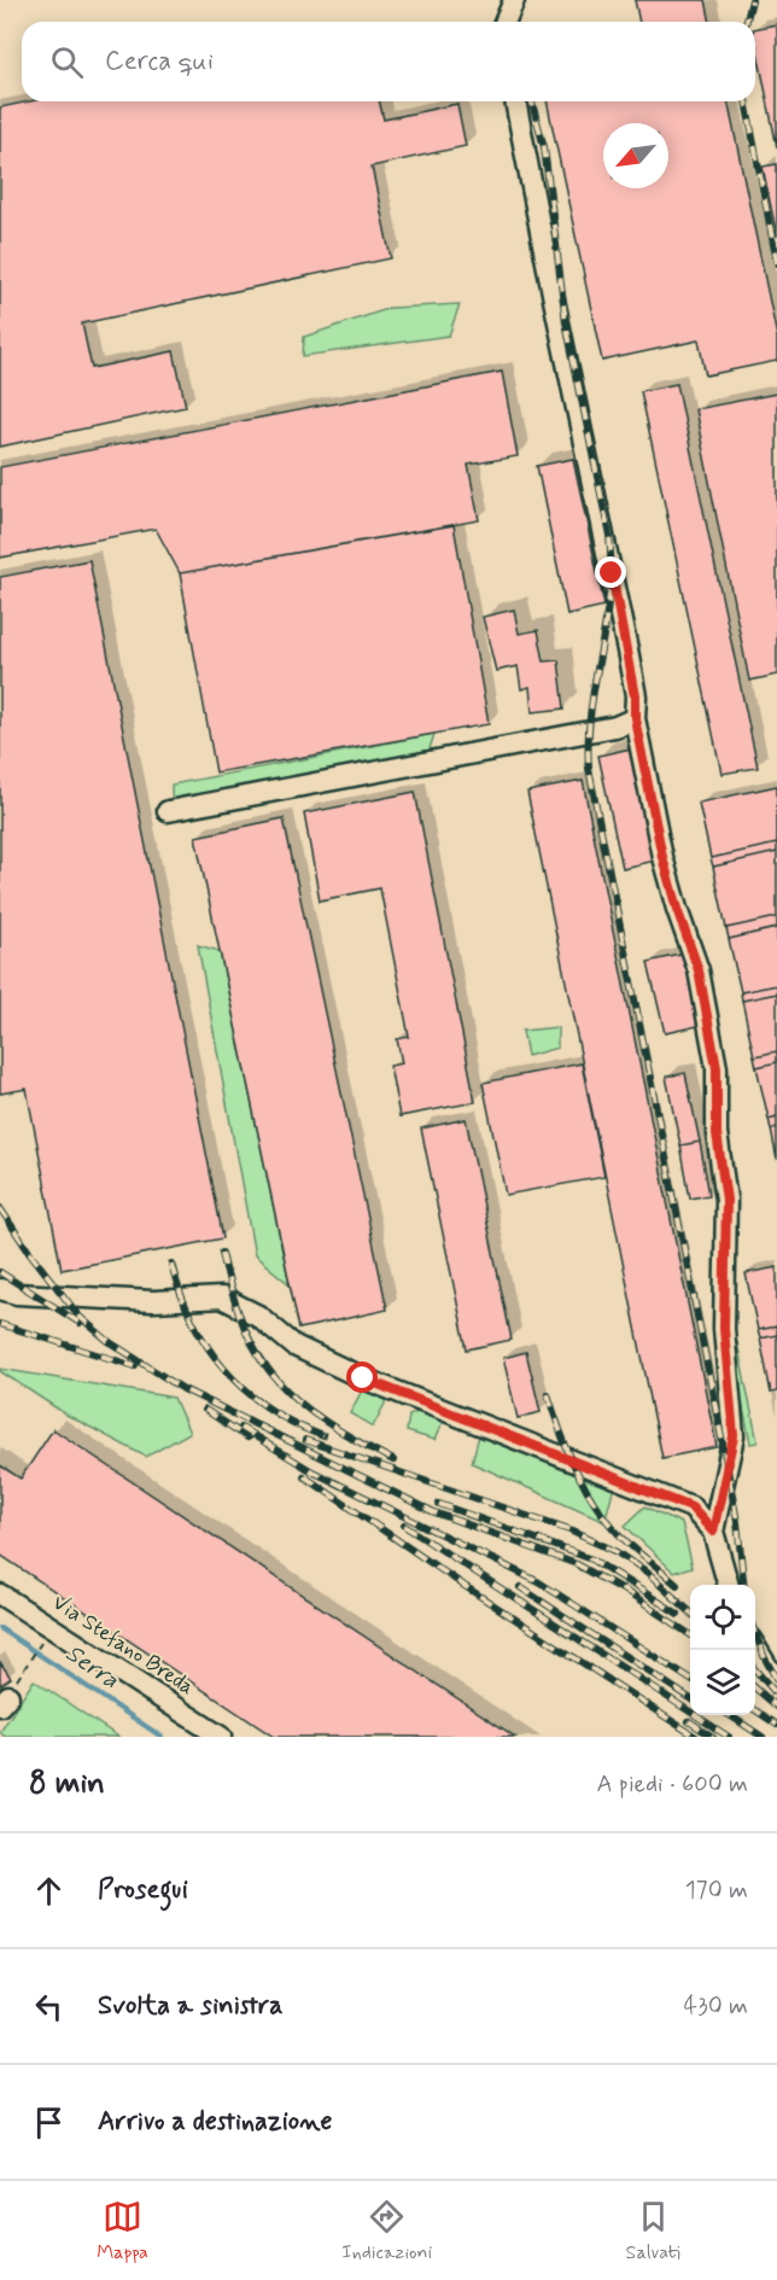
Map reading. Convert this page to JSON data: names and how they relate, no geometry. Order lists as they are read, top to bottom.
{
  "streets": {
    "street": ["Via Stefano Breda"]
  },
  "water": ["Serra"],
  "north": "bottom left",
  "page": {
    "search": "Cerca qui",
    "heading": ["8 min", "A piedi · 600 m"],
    "list": [
      ["Prosegui", "170 m"],
      ["Svolta a sinistra", "430 m"],
      "Arrivo a destinazione"
    ],
    "nav": ["Mappa", "Indicazioni", "Salvati"]
  }
}
